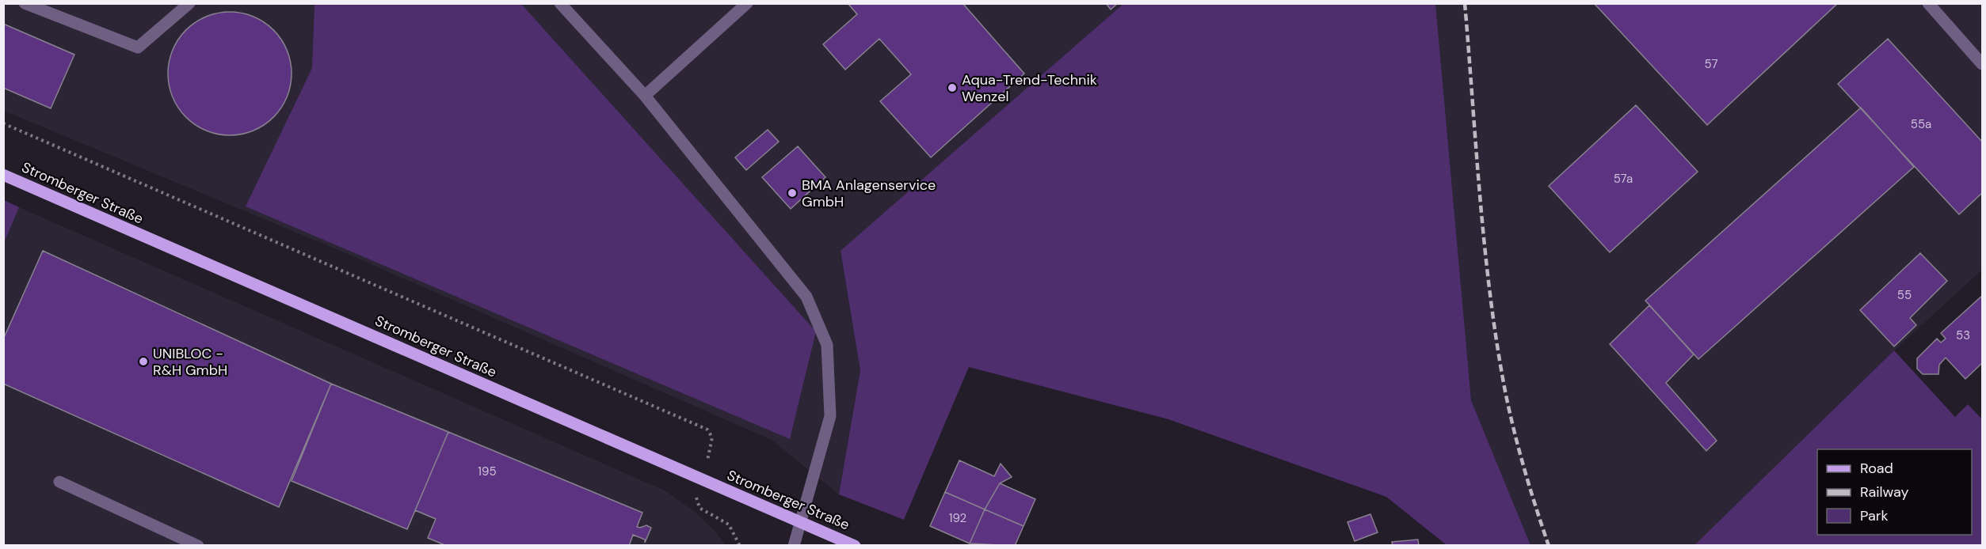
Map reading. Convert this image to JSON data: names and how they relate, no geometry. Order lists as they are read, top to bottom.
{
  "streets": {
    "main road": ["Stromberger Straße"]
  },
  "places": ["Aqua-Trend-Technik Wenzel", "BMA Anlagenservice GmbH", "UNIBLOC - R&H GmbH"],
  "house_numbers": [
    "57",
    "55a",
    "57a",
    "55",
    "53",
    "195",
    "192"
  ],
  "legend": ["Road", "Railway", "Park"]
}
